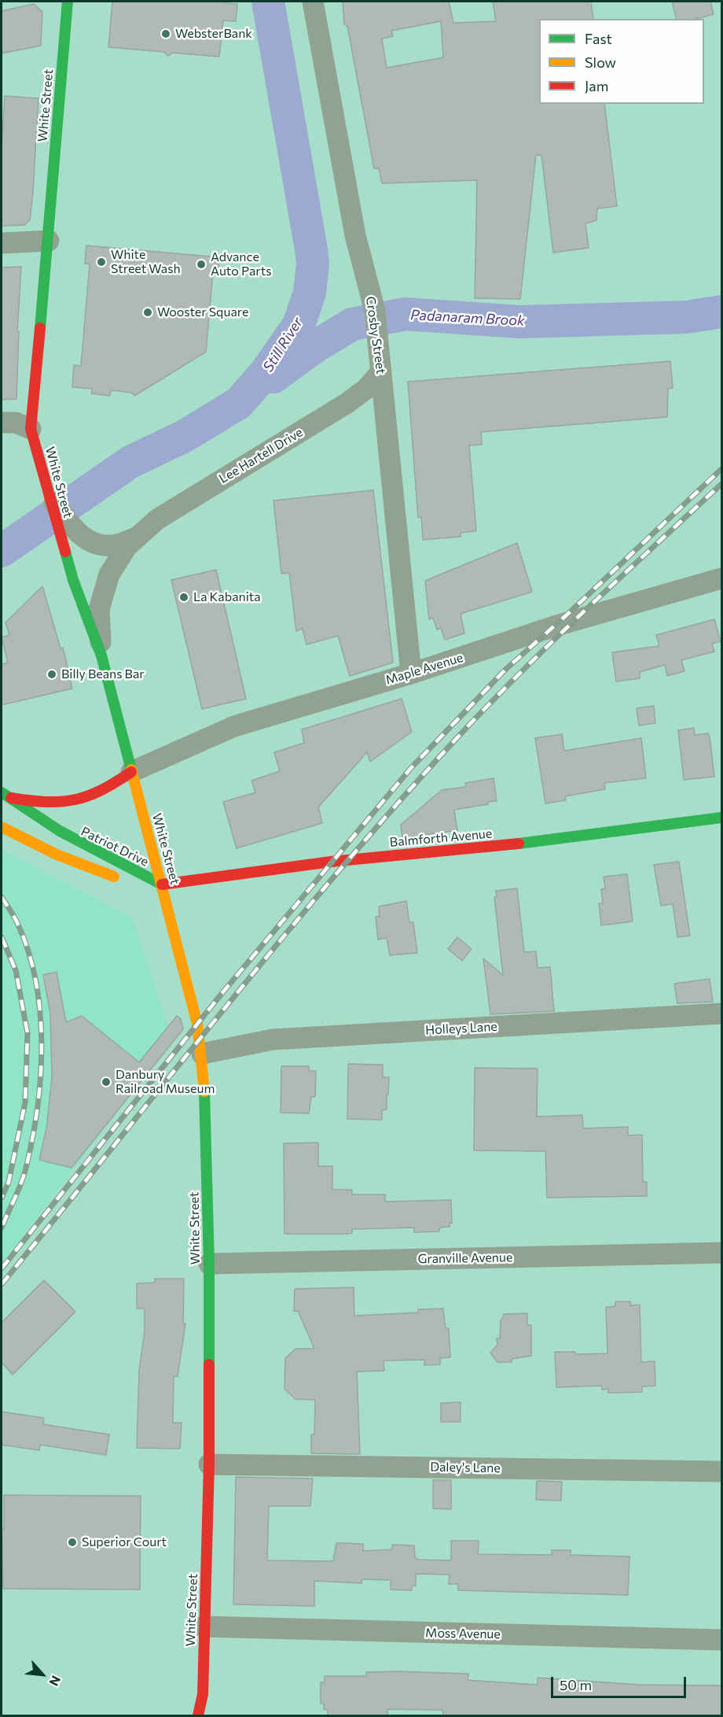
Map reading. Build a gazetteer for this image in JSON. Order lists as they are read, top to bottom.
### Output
{
  "streets": {
    "main road": ["White Street", "Balmforth Avenue", "Patriot Drive"],
    "street": [
      "Crosby Street",
      "Lee Hartell Drive",
      "Maple Avenue",
      "Holleys Lane",
      "Granville Avenue",
      "Daley's Lane",
      "Moss Avenue"
    ]
  },
  "crossings": [
    ["White Street", "Lee Hartell Drive"],
    ["White Street", "Maple Avenue"],
    ["White Street", "Balmforth Avenue"],
    ["White Street", "Patriot Drive"],
    ["White Street", "Holleys Lane"],
    ["White Street", "Granville Avenue"],
    ["White Street", "Daley's Lane"],
    ["White Street", "Moss Avenue"],
    ["Crosby Street", "Lee Hartell Drive"],
    ["Crosby Street", "Maple Avenue"],
    ["Maple Avenue", "Patriot Drive"],
    ["Balmforth Avenue", "Patriot Drive"]
  ],
  "water": ["Padanaram Brook", "Still River"],
  "places": [
    "WebsterBank",
    "White Street Wash",
    "Advance Auto Parts",
    "Wooster Square",
    "La Kabanita",
    "Billy Beans Bar",
    "Danbury Railroad Museum",
    "Superior Court"
  ],
  "legend": ["Fast", "Slow", "Jam"],
  "scale_bar": "50 m",
  "north": "bottom right"
}
